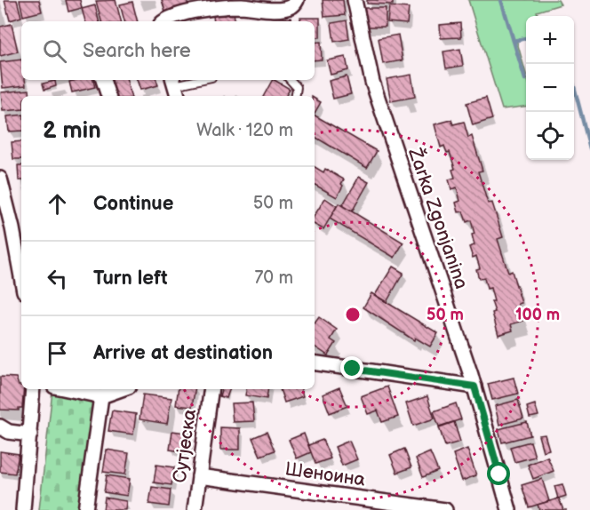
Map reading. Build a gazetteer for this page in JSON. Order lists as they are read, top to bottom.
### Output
{
  "streets": {
    "street": ["Žarka Zgonjanina", "Сутјеска", "Шеноина"]
  },
  "crossings": [
    ["Сутјеска", "Шеноина"]
  ],
  "page": {
    "map_buttons": ["+", "−"],
    "search": "Search here",
    "heading": ["2 min", "Walk · 120 m"],
    "list": [
      ["Continue", "50 m"],
      ["Turn left", "70 m"],
      "Arrive at destination"
    ]
  },
  "rings": ["50 m", "100 m"]
}
